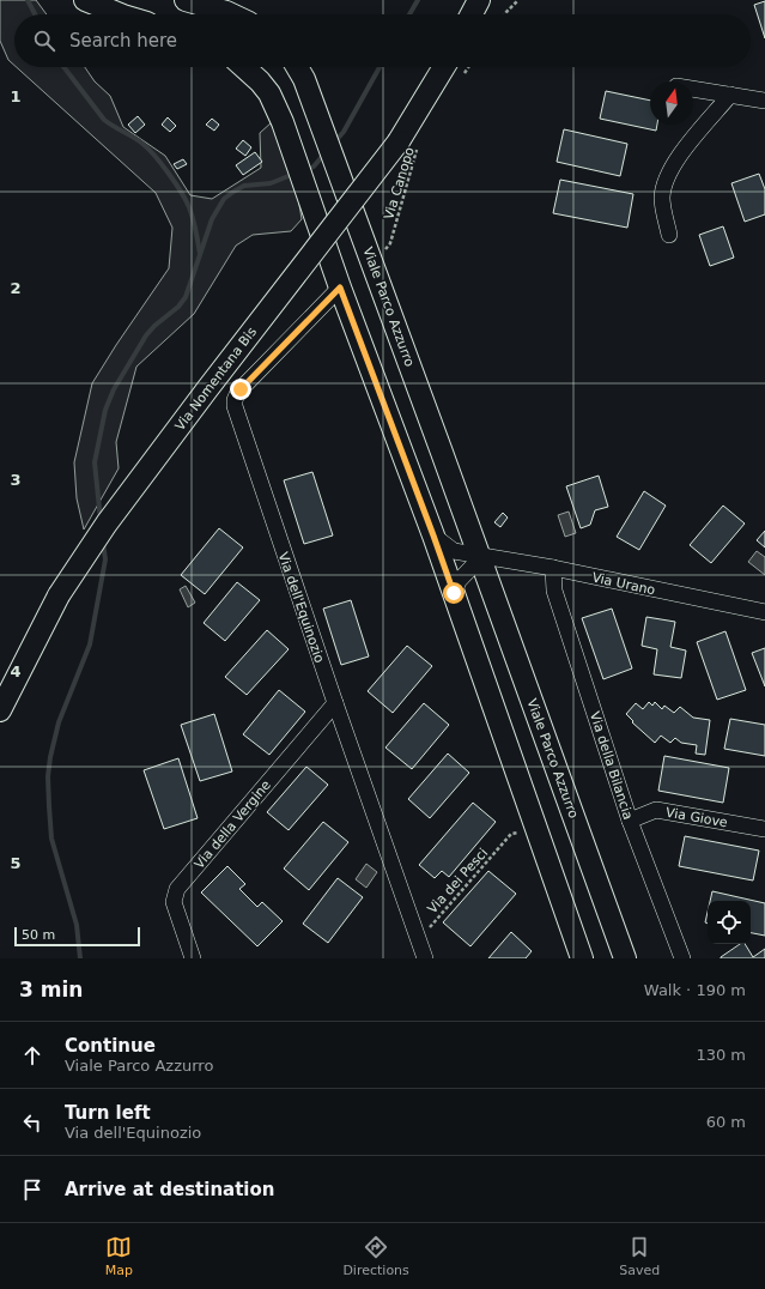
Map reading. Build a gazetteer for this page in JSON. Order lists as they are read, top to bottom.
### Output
{
  "streets": {
    "street": [
      "Viale Parco Azzurro",
      "Via Nomentana Bis",
      "Via Urano",
      "Via dell'Equinozio",
      "Via della Bilancia",
      "Via Giove",
      "Via della Vergine"
    ],
    "path": ["Via Canopo", "Via dei Pesci"]
  },
  "crossings": [
    ["Via Canopo", "Viale Parco Azzurro"],
    ["Viale Parco Azzurro", "Via Urano"],
    ["Via Urano", "Via della Bilancia"],
    ["Via dell'Equinozio", "Via della Vergine"],
    ["Via dell'Equinozio", "Via dei Pesci"],
    ["Via della Bilancia", "Via Giove"]
  ],
  "scale_bar": "50 m",
  "north": "top",
  "page": {
    "search": "Search here",
    "scale": "50 m",
    "heading": ["3 min", "Walk · 190 m"],
    "list": [
      ["Continue", "Viale Parco Azzurro", "130 m"],
      ["Turn left", "Via dell'Equinozio", "60 m"],
      "Arrive at destination"
    ],
    "nav": ["Map", "Directions", "Saved"]
  },
  "grid": {
    "rows": [
      "1",
      "2",
      "3",
      "4",
      "5"
    ]
  }
}
